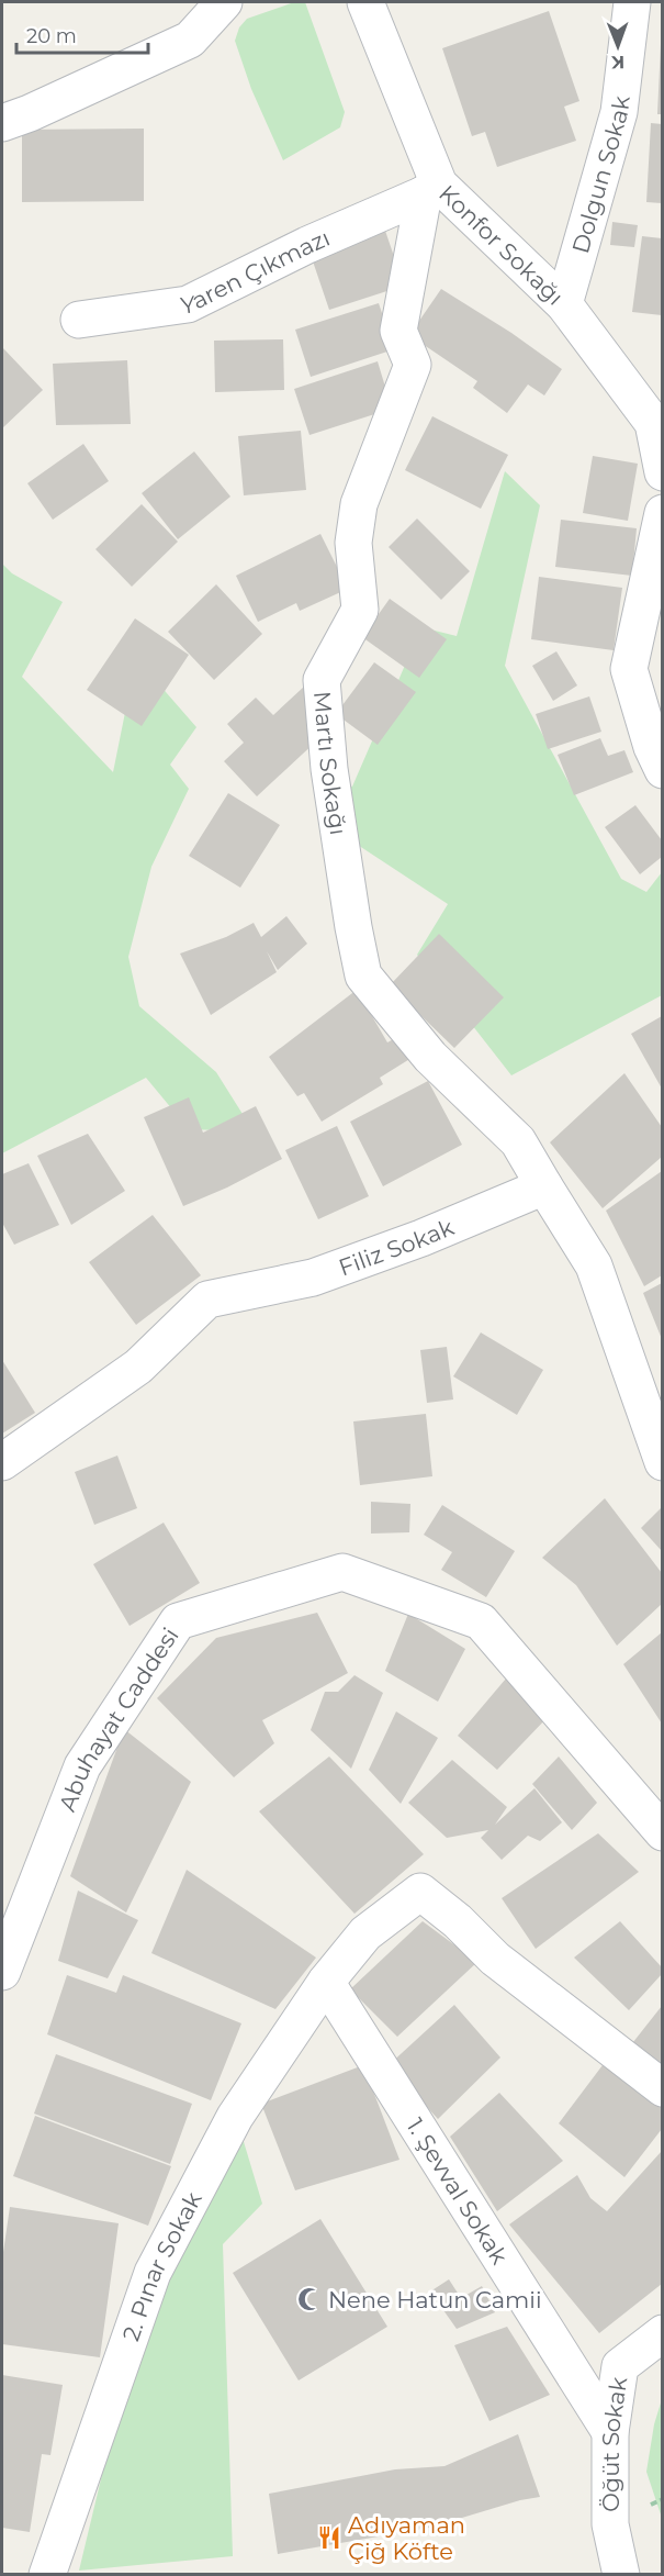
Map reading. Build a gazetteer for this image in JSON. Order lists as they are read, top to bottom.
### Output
{
  "streets": {
    "street": [
      "Dolgun Sokak",
      "Konfor Sokağı",
      "Yaren Çıkmazı",
      "Martı Sokağı",
      "Filiz Sokak",
      "Abuhayat Caddesi",
      "1. Şevval Sokak",
      "2. Pınar Sokak",
      "Öğüt Sokak"
    ]
  },
  "crossings": [
    ["Dolgun Sokak", "Konfor Sokağı"],
    ["Konfor Sokağı", "Yaren Çıkmazı"],
    ["Konfor Sokağı", "Martı Sokağı"],
    ["Yaren Çıkmazı", "Martı Sokağı"],
    ["Martı Sokağı", "Filiz Sokak"],
    ["1. Şevval Sokak", "2. Pınar Sokak"],
    ["1. Şevval Sokak", "Öğüt Sokak"]
  ],
  "places": {
    "mosque": ["Nene Hatun Camii"],
    "restaurant": ["Adıyaman Çiğ Köfte"]
  },
  "scale_bar": "20 m",
  "north": "bottom"
}
